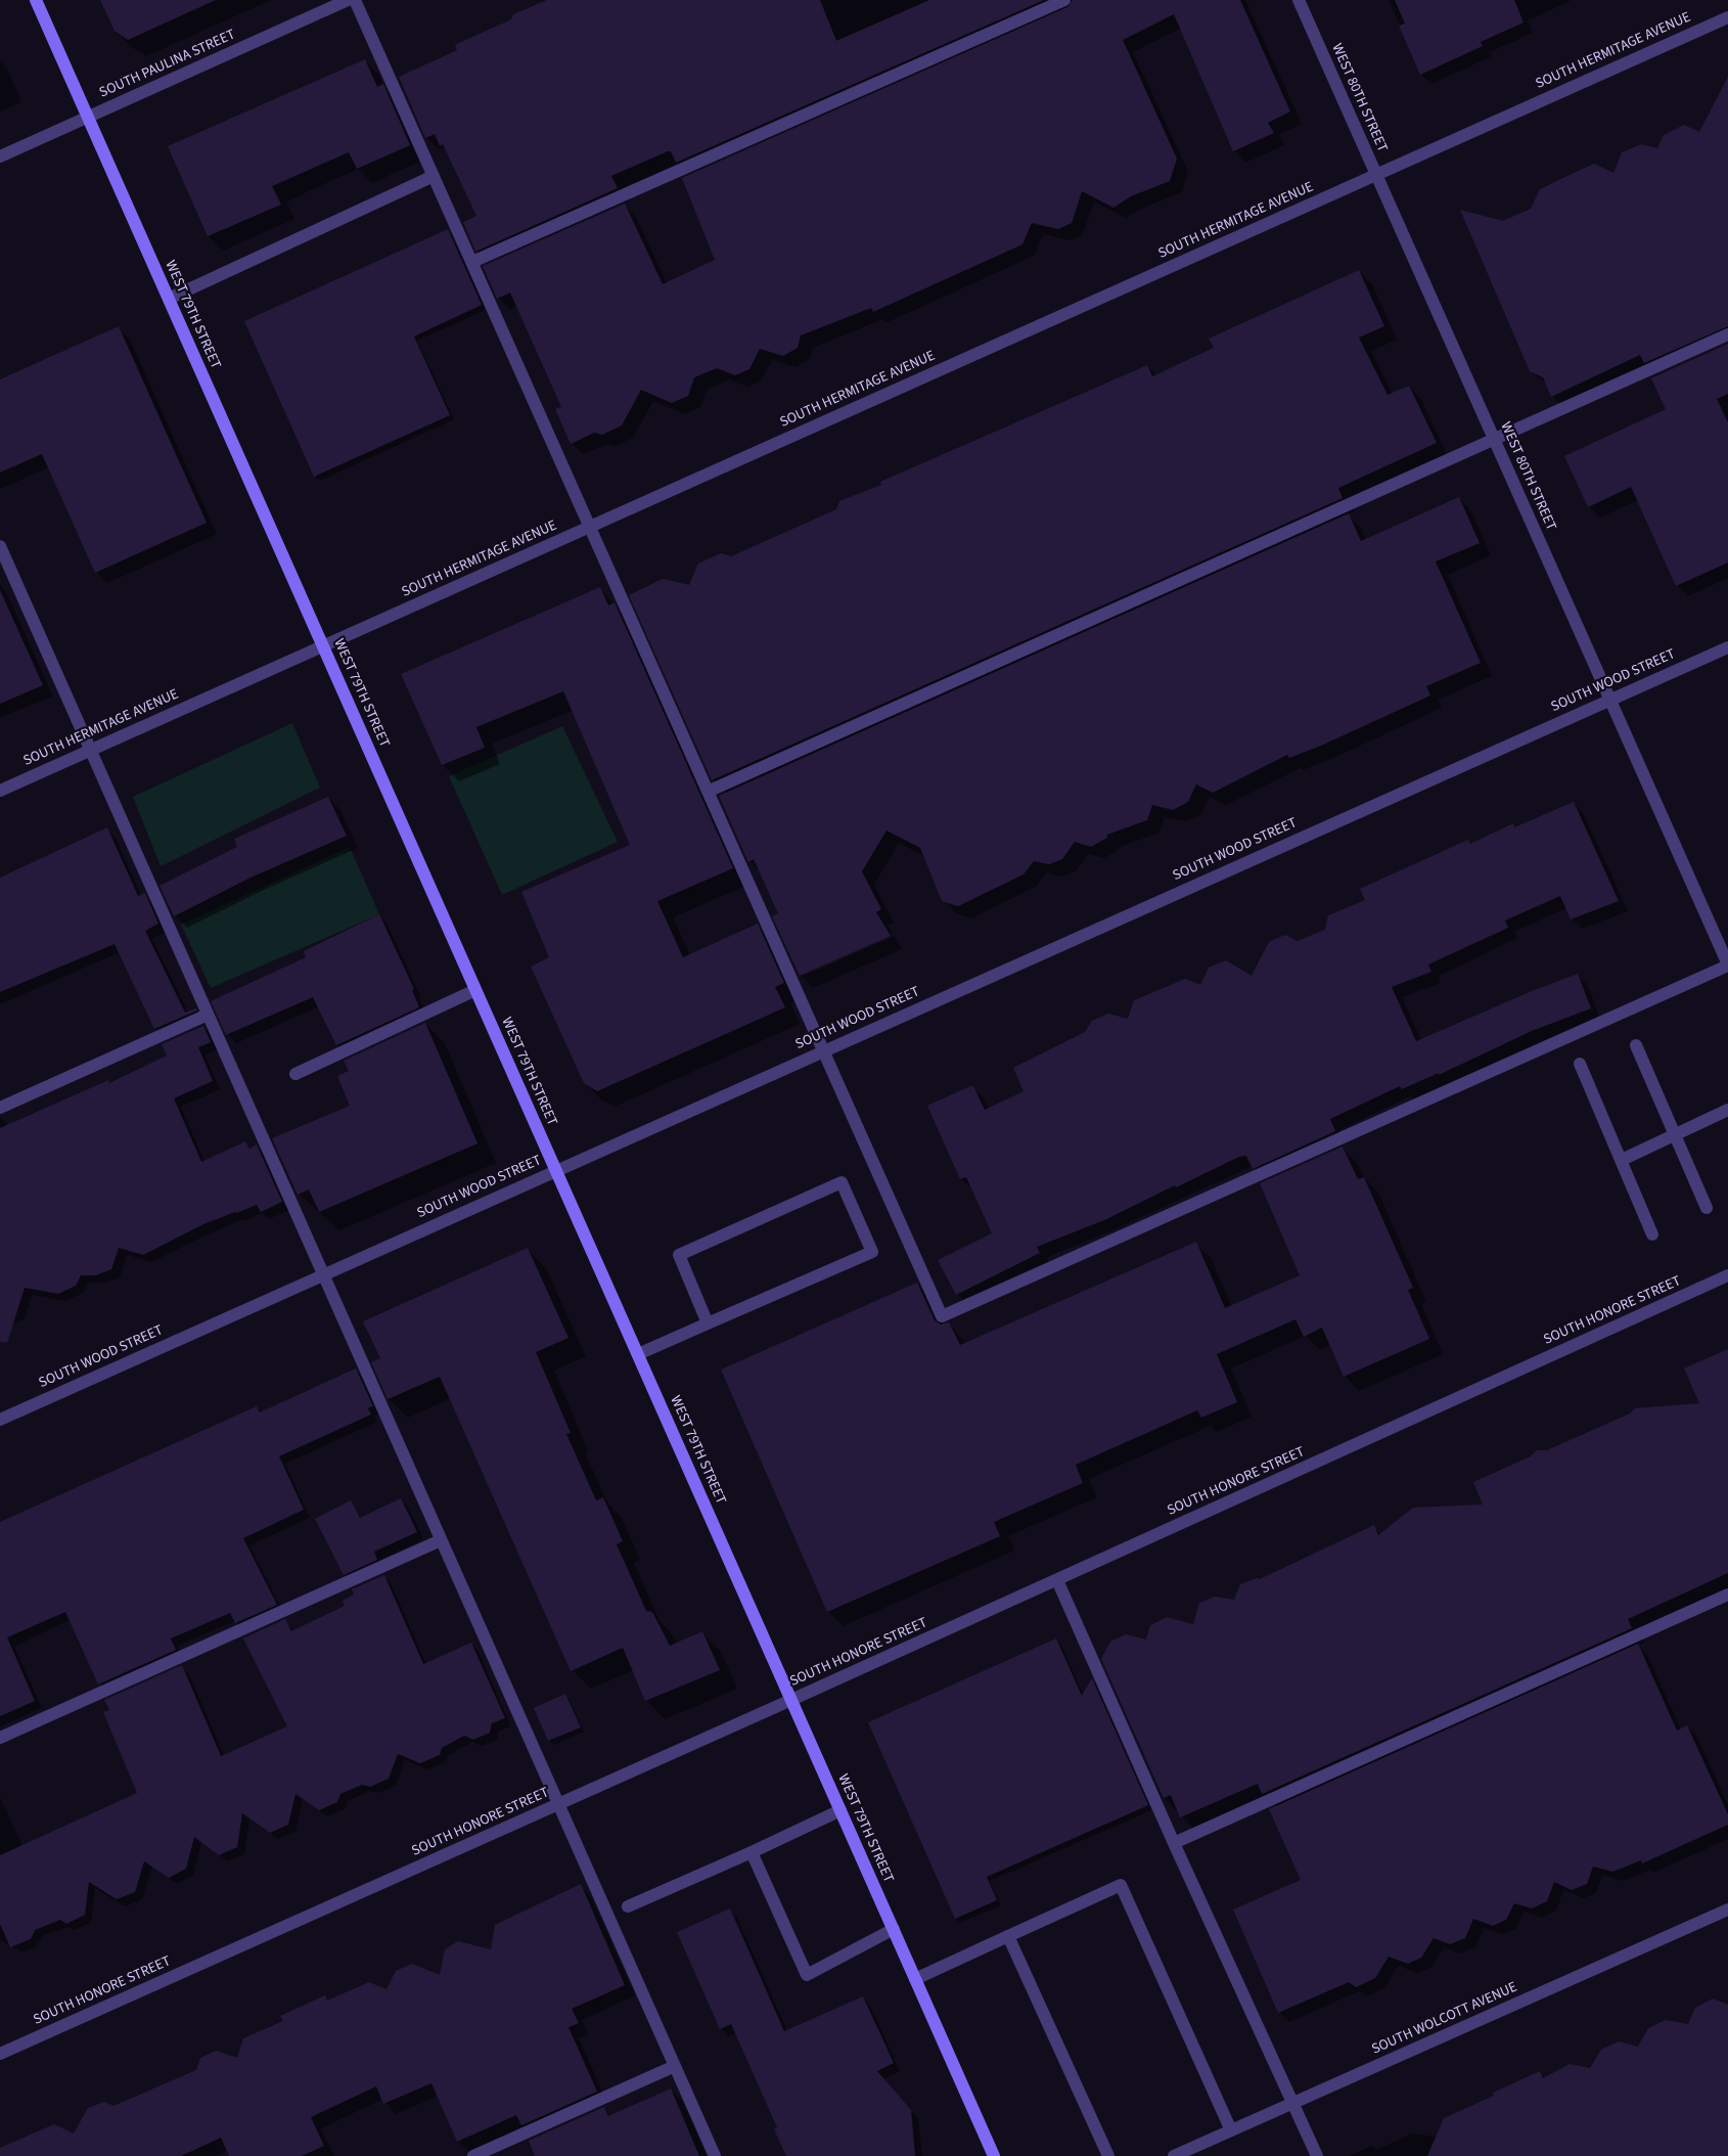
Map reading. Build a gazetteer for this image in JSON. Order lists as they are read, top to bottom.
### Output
{
  "streets": {
    "main road": ["WEST 79TH STREET"],
    "street": [
      "SOUTH HERMITAGE AVENUE",
      "SOUTH PAULINA STREET",
      "WEST 80TH STREET",
      "SOUTH WOOD STREET",
      "SOUTH HONORE STREET",
      "SOUTH WOLCOTT AVENUE"
    ]
  },
  "crossings": [
    ["SOUTH HERMITAGE AVENUE", "WEST 80TH STREET"],
    ["SOUTH HERMITAGE AVENUE", "WEST 79TH STREET"],
    ["SOUTH PAULINA STREET", "WEST 79TH STREET"],
    ["WEST 80TH STREET", "SOUTH WOOD STREET"],
    ["WEST 79TH STREET", "SOUTH WOOD STREET"],
    ["WEST 79TH STREET", "SOUTH HONORE STREET"]
  ]
}
